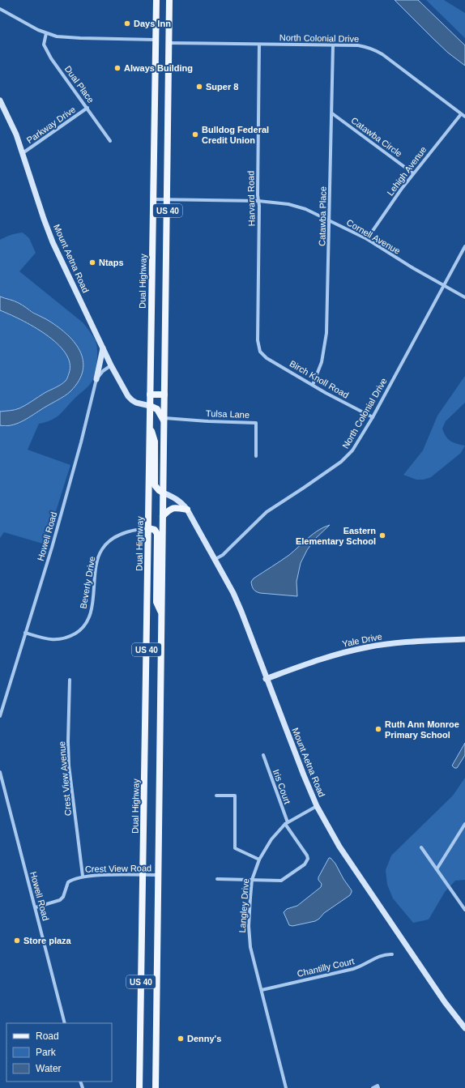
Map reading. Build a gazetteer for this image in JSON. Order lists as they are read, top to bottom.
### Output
{
  "streets": {
    "main road": ["US 40", "Dual Highway"],
    "street": [
      "North Colonial Drive",
      "Dual Place",
      "Parkway Drive",
      "Catawba Circle",
      "Lehigh Avenue",
      "Harvard Road",
      "Catawba Place",
      "Cornell Avenue",
      "Mount Aetna Road",
      "Birch Knoll Road",
      "Tulsa Lane",
      "Howell Road",
      "Beverly Drive",
      "Yale Drive",
      "Crest View Avenue",
      "Iris Court",
      "Crest View Road",
      "Langley Drive",
      "Chantilly Court"
    ]
  },
  "crossings": [
    ["North Colonial Drive", "Lehigh Avenue"],
    ["North Colonial Drive", "Harvard Road"],
    ["North Colonial Drive", "US 40"],
    ["North Colonial Drive", "Catawba Place"],
    ["North Colonial Drive", "Cornell Avenue"],
    ["North Colonial Drive", "Mount Aetna Road"],
    ["North Colonial Drive", "Birch Knoll Road"],
    ["Dual Place", "Parkway Drive"],
    ["Parkway Drive", "Mount Aetna Road"],
    ["Catawba Circle", "Lehigh Avenue"],
    ["Catawba Circle", "Catawba Place"],
    ["Lehigh Avenue", "Cornell Avenue"],
    ["Harvard Road", "Cornell Avenue"],
    ["Harvard Road", "Birch Knoll Road"],
    ["US 40", "Cornell Avenue"],
    ["US 40", "Mount Aetna Road"],
    ["US 40", "Tulsa Lane"],
    ["US 40", "Crest View Road"],
    ["Catawba Place", "Cornell Avenue"],
    ["Catawba Place", "Birch Knoll Road"],
    ["Cornell Avenue", "Dual Highway"],
    ["Mount Aetna Road", "Dual Highway"],
    ["Mount Aetna Road", "Yale Drive"],
    ["Mount Aetna Road", "Langley Drive"],
    ["Dual Highway", "Beverly Drive"],
    ["Dual Highway", "Crest View Road"],
    ["Howell Road", "Beverly Drive"],
    ["Howell Road", "Crest View Road"],
    ["Crest View Avenue", "Crest View Road"],
    ["Iris Court", "Langley Drive"],
    ["Langley Drive", "Chantilly Court"]
  ],
  "places": [
    "Days Inn",
    "Always Building",
    "Super 8",
    "Bulldog Federal Credit Union",
    "Ntaps",
    "Eastern Elementary School",
    "Ruth Ann Monroe Primary School",
    "Store plaza",
    "Denny's"
  ],
  "legend": ["Road", "Park", "Water"]
}
